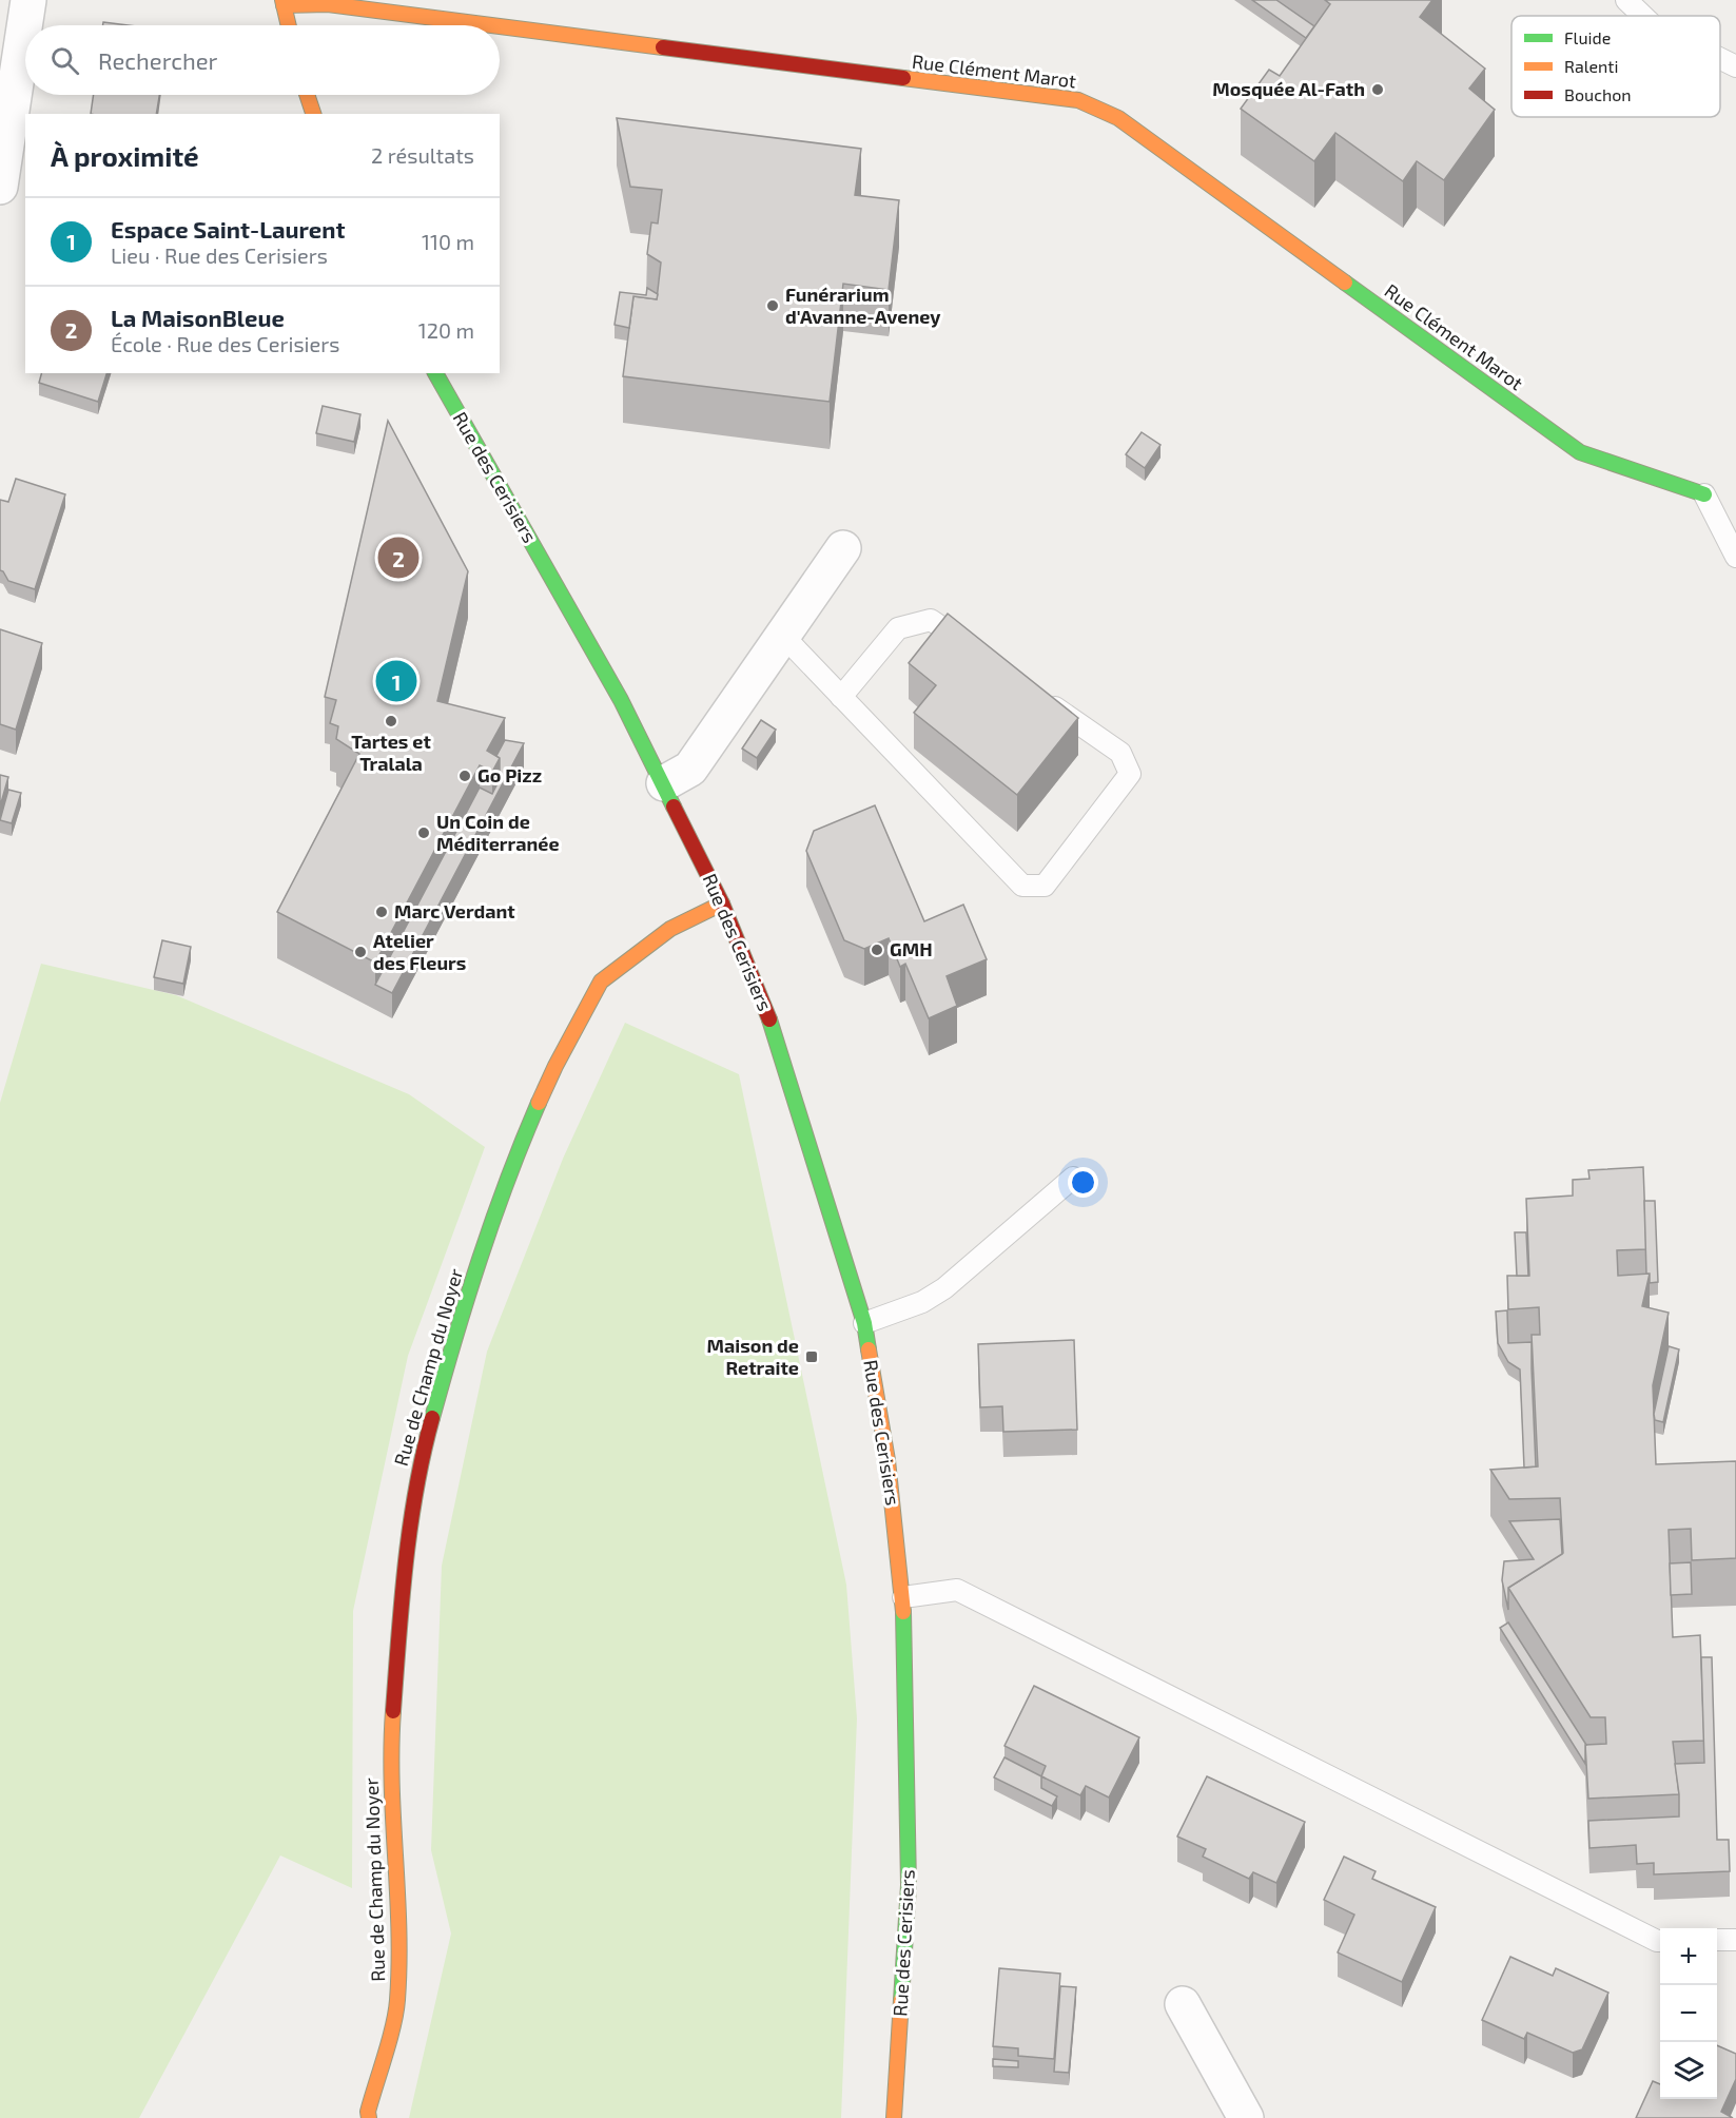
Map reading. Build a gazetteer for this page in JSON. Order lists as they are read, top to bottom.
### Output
{
  "streets": {
    "street": ["Rue Clément Marot", "Rue des Cerisiers", "Rue de Champ du Noyer"]
  },
  "crossings": [
    ["Rue des Cerisiers", "Rue de Champ du Noyer"]
  ],
  "places": {
    "other": [
      "Mosquée Al-Fath",
      "Funérarium d'Avanne-Aveney",
      "Tartes et Tralala",
      "Go Pizz",
      "Un Coin de Méditerranée",
      "Marc Verdant",
      "GMH",
      "Atelier des Fleurs"
    ],
    "transit": ["Maison de Retraite"]
  },
  "legend": ["Fluide", "Ralenti", "Bouchon"],
  "page": {
    "search": "Rechercher",
    "heading": ["À proximité", "2 résultats"],
    "list": [
      {
        "mark": "1",
        "name": "Espace Saint-Laurent",
        "note": "Lieu · Rue des Cerisiers",
        "value": "110 m"
      },
      {
        "mark": "2",
        "name": "La MaisonBleue",
        "note": "École · Rue des Cerisiers",
        "value": "120 m"
      }
    ],
    "pins": ["2", "1"],
    "map_buttons": ["+", "−"]
  }
}
